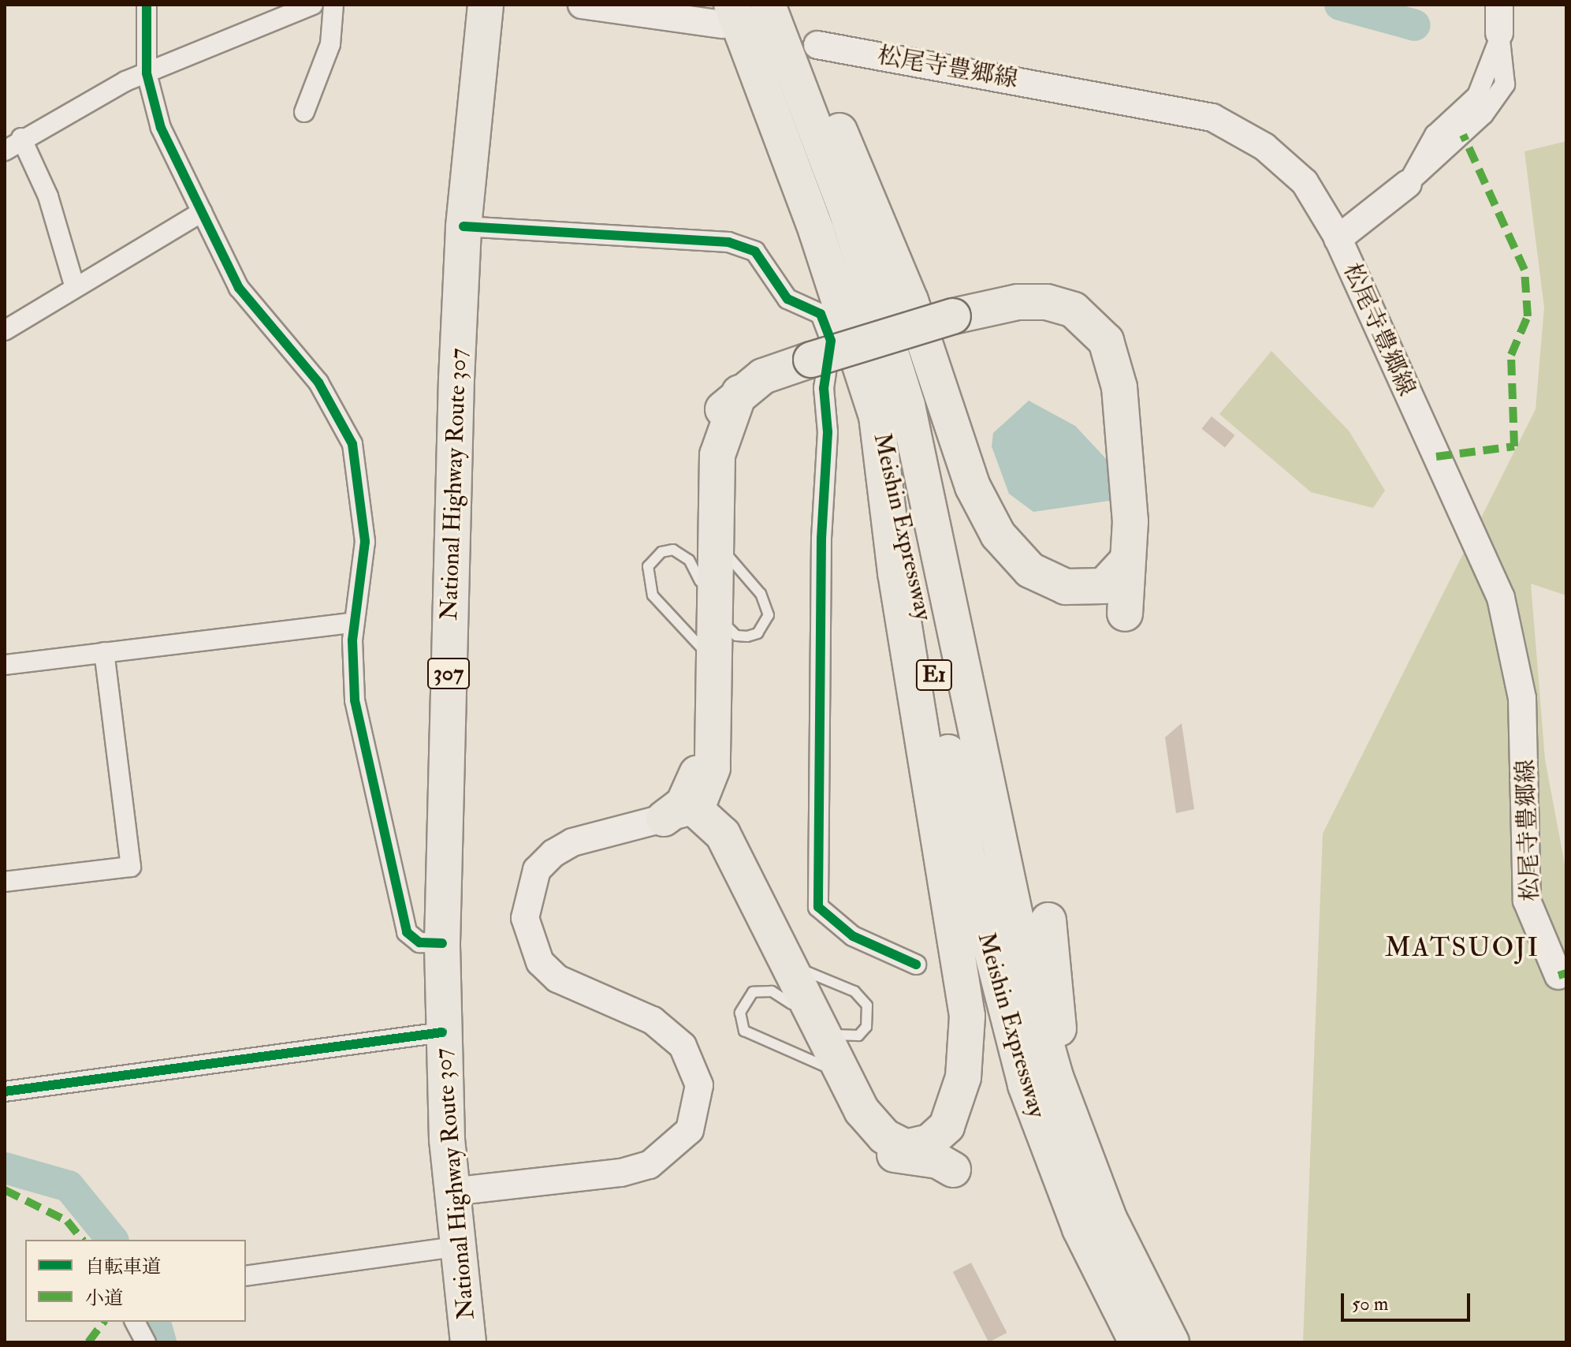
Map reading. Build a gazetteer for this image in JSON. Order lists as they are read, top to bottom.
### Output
{
  "streets": {
    "highway": [
      "National Highway Route 307",
      "Meishin Expressway",
      "307",
      "E1"
    ],
    "main road": ["松尾寺豊郷線"]
  },
  "districts": ["MATSUOJI"],
  "legend": ["自転車道", "小道"],
  "scale_bar": "50 m"
}
